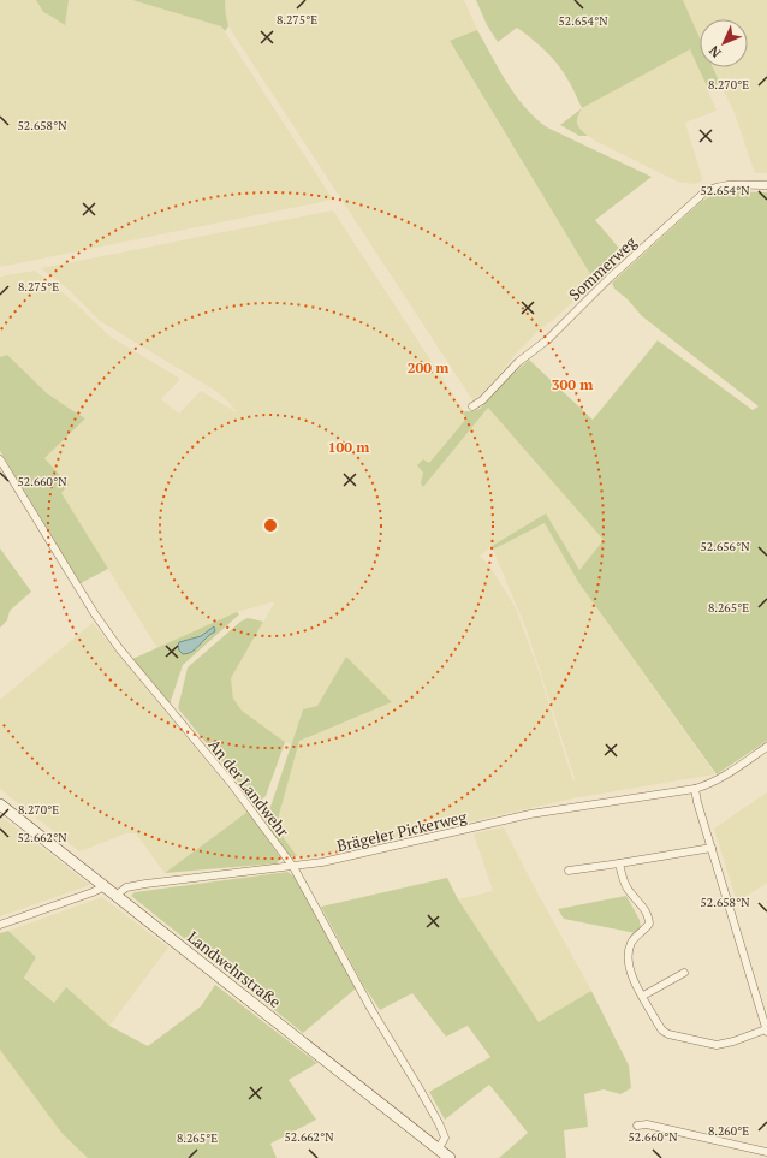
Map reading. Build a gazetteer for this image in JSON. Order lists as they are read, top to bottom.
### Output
{
  "streets": {
    "street": [
      "Sommerweg",
      "An der Landwehr",
      "Brägeler Pickerweg",
      "Landwehrstraße"
    ]
  },
  "crossings": [
    ["An der Landwehr", "Brägeler Pickerweg"],
    ["An der Landwehr", "Landwehrstraße"],
    ["Brägeler Pickerweg", "Landwehrstraße"]
  ],
  "north": "bottom left",
  "coordinates": [
    "8.275°E",
    "52.654°N",
    "8.270°E",
    "52.658°N",
    "52.660°N",
    "52.656°N",
    "8.265°E",
    "52.662°N",
    "8.260°E"
  ],
  "rings": ["200 m", "300 m", "100 m"]
}
